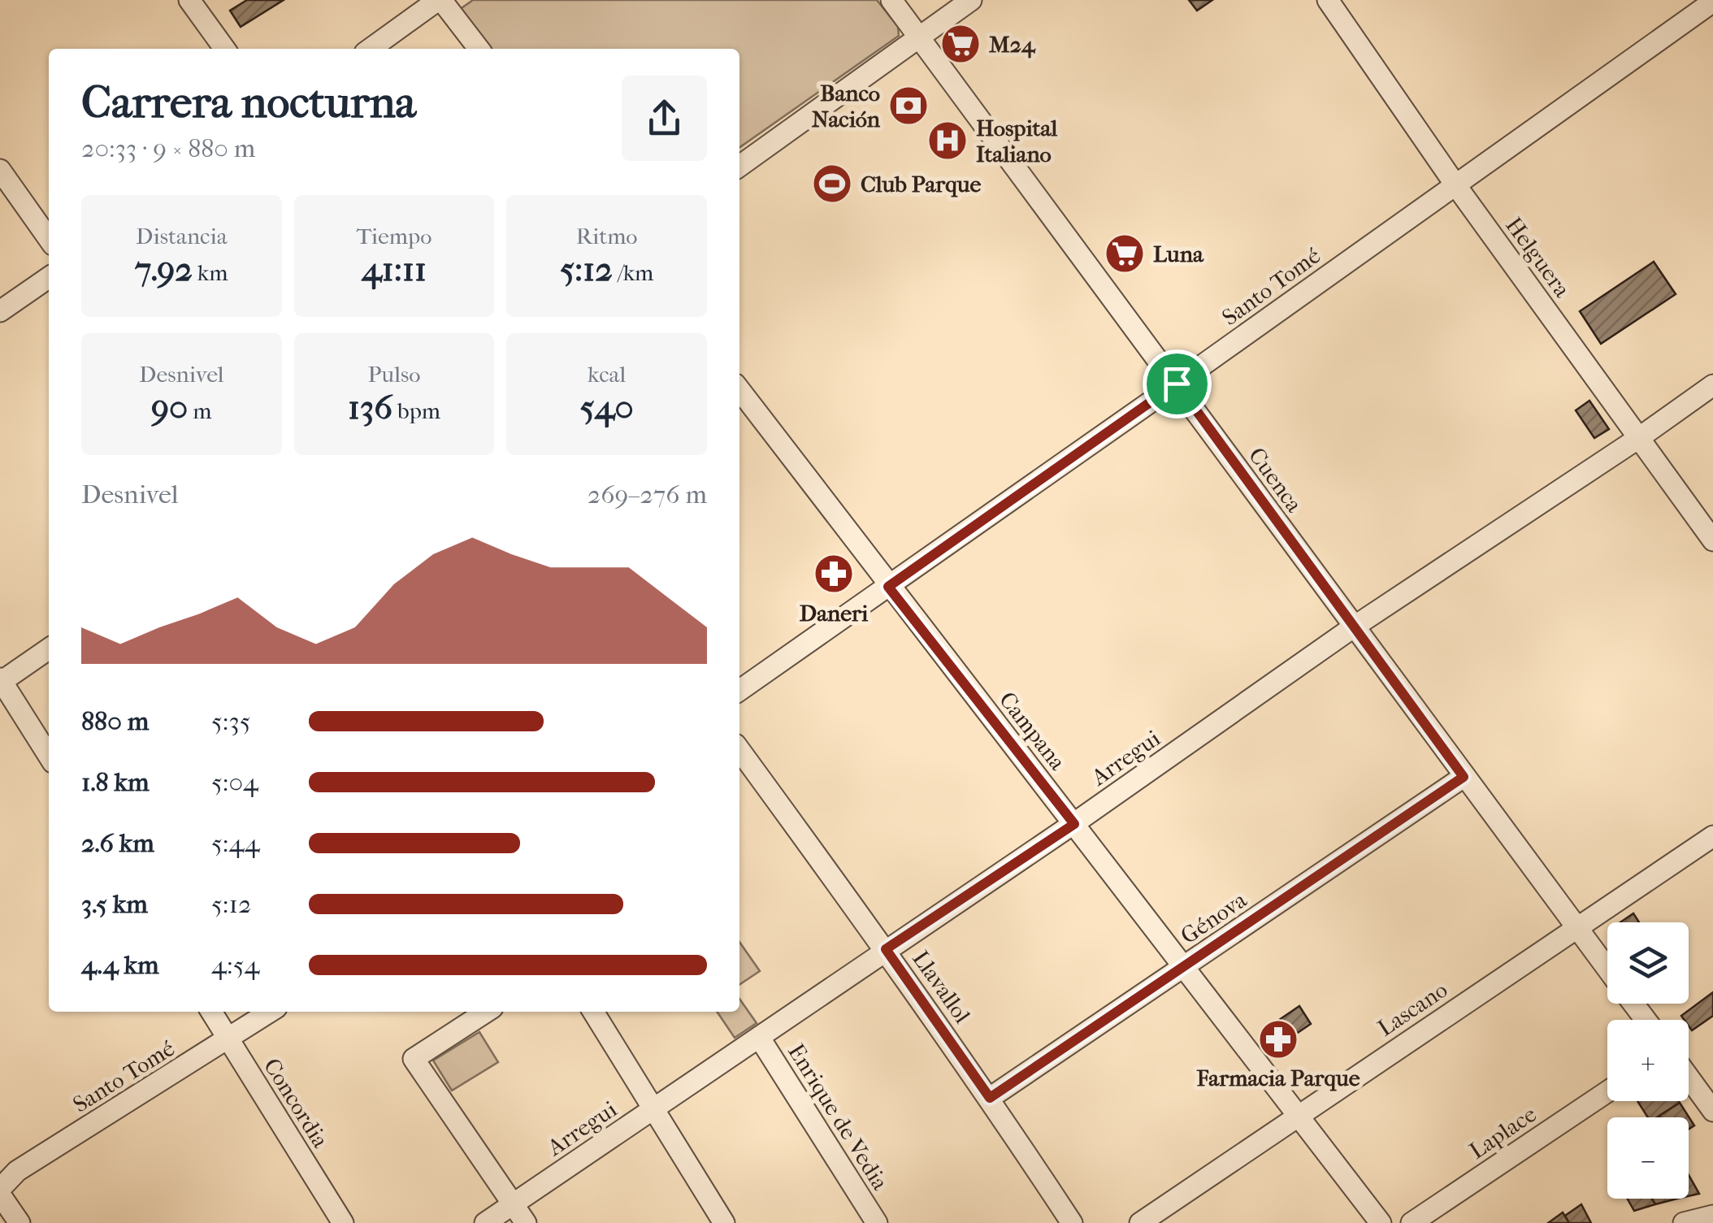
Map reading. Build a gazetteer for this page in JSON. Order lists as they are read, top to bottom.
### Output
{
  "streets": {
    "street": [
      "Helguera",
      "Santo Tomé",
      "Cuenca",
      "Campana",
      "Arregui",
      "Génova",
      "Llavallol",
      "Lascano",
      "Concordia",
      "Enrique de Vedia",
      "Laplace"
    ]
  },
  "crossings": [
    ["Helguera", "Santo Tomé"],
    ["Helguera", "Arregui"],
    ["Santo Tomé", "Cuenca"],
    ["Santo Tomé", "Campana"],
    ["Santo Tomé", "Concordia"],
    ["Cuenca", "Arregui"],
    ["Cuenca", "Génova"],
    ["Cuenca", "Lascano"],
    ["Campana", "Arregui"],
    ["Campana", "Génova"],
    ["Campana", "Lascano"],
    ["Arregui", "Llavallol"],
    ["Arregui", "Enrique de Vedia"],
    ["Génova", "Llavallol"]
  ],
  "places": {
    "supermarket": ["M24", "Luna"],
    "bank": ["Banco Nación"],
    "hospital": ["Hospital Italiano"],
    "sports": ["Club Parque"],
    "pharmacy": ["Daneri", "Farmacia Parque"]
  },
  "page": {
    "heading": ["Carrera nocturna", "20:33 · 9 × 880 m"],
    "stats": [
      ["Distancia", "7.92 km"],
      ["Tiempo", "41:11"],
      ["Ritmo", "5:12 /km"],
      ["Desnivel", "90 m"],
      ["Pulso", "136 bpm"],
      ["kcal", "540"]
    ],
    "chart": ["Desnivel", "269–276 m"],
    "list": [
      {
        "name": "880 m",
        "note": "5:35"
      },
      {
        "name": "1.8 km",
        "note": "5:04"
      },
      {
        "name": "2.6 km",
        "note": "5:44"
      },
      {
        "name": "3.5 km",
        "note": "5:12"
      },
      {
        "name": "4.4 km",
        "note": "4:54"
      }
    ],
    "map_buttons": ["+", "−"]
  }
}
